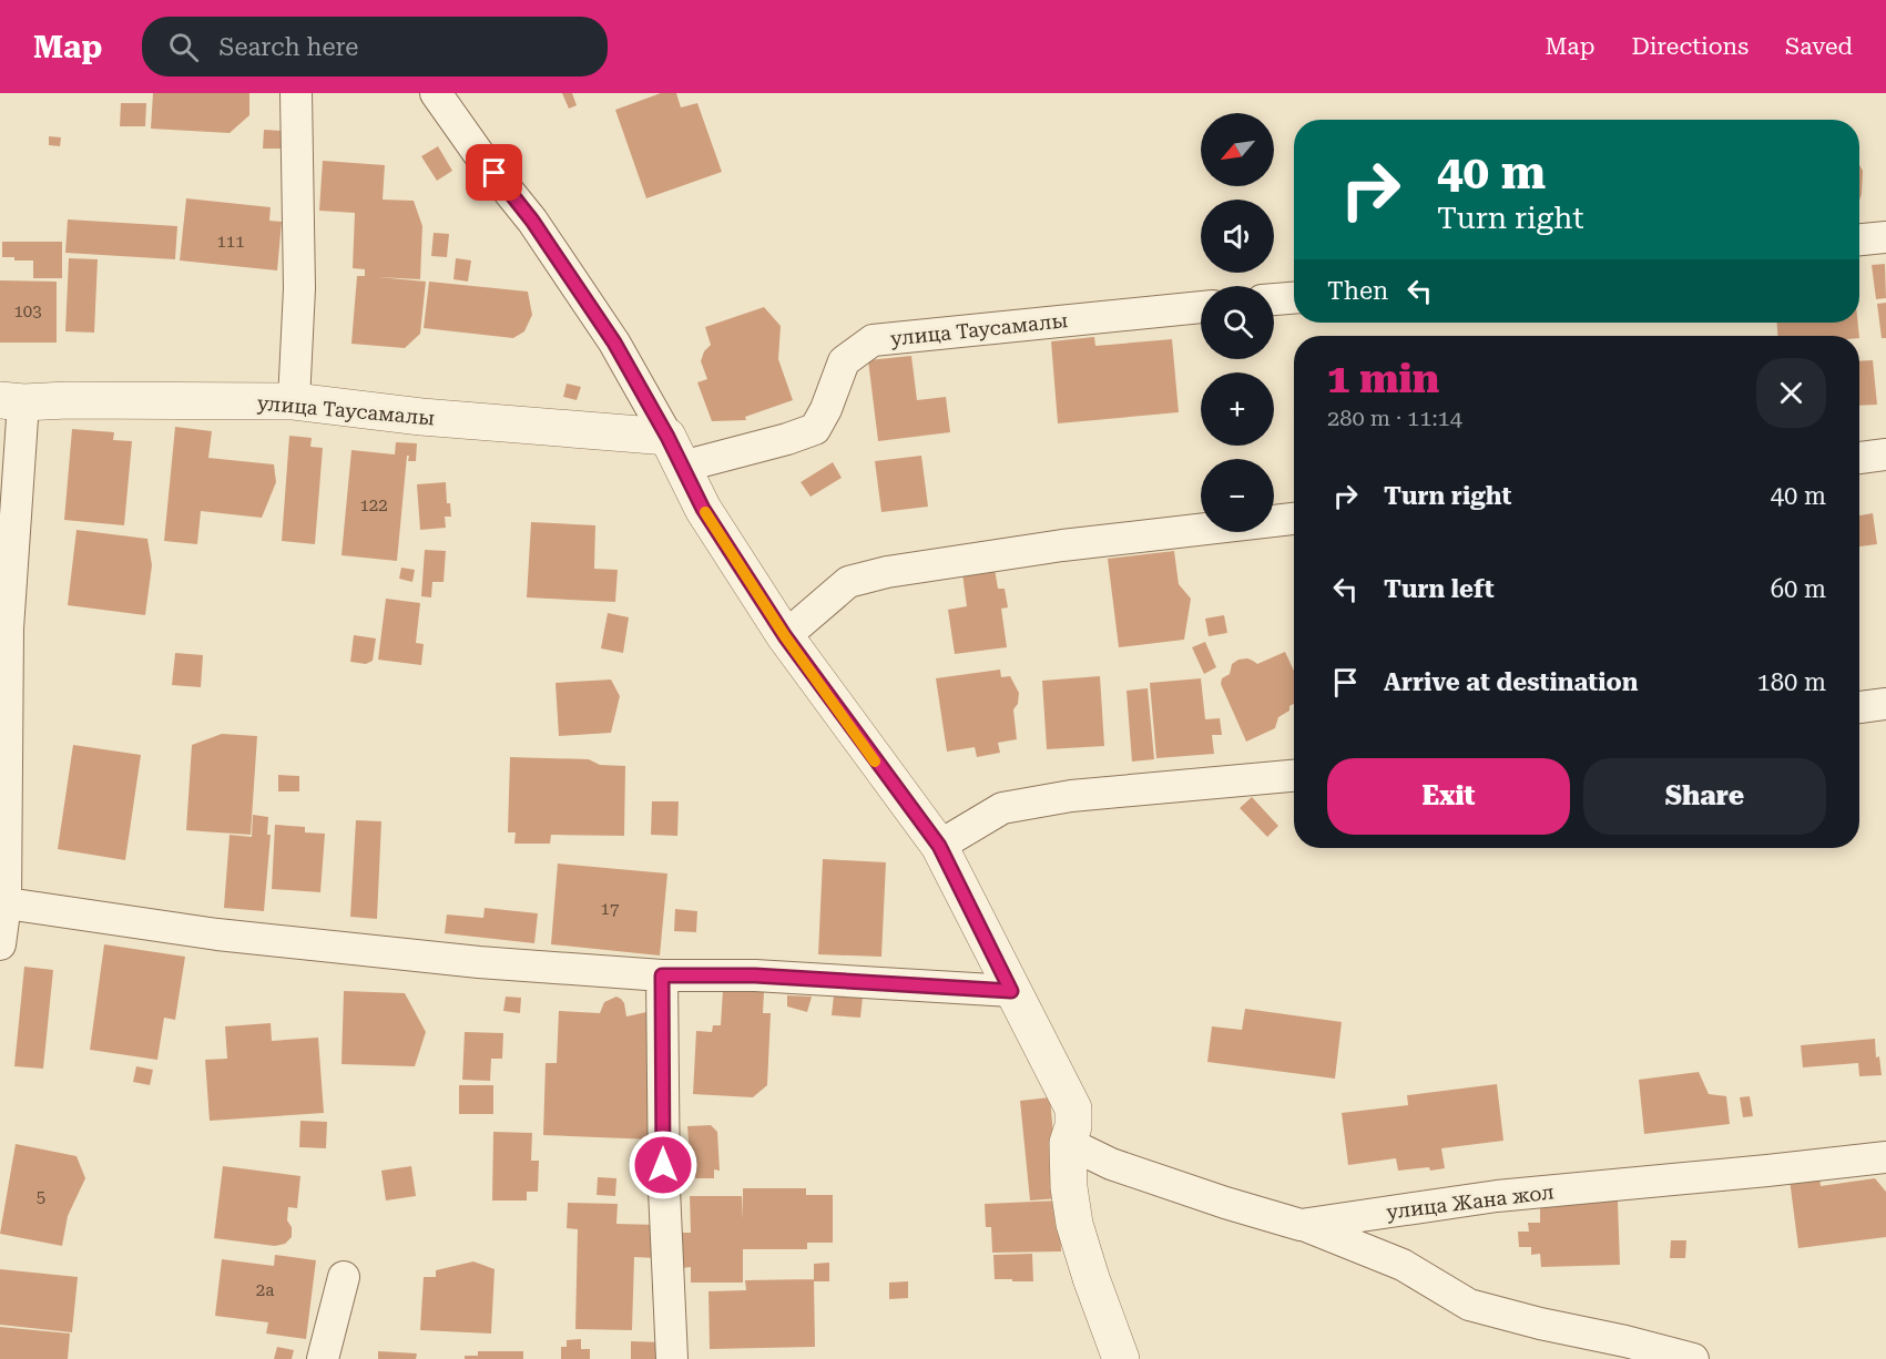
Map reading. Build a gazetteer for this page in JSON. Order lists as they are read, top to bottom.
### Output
{
  "streets": {
    "street": ["улица Таусамалы", "улица Жана жол"]
  },
  "house_numbers": [
    "111",
    "103",
    "122",
    "17",
    "5",
    "2а"
  ],
  "north": "bottom left",
  "page": {
    "header": "Map",
    "search": "Search here",
    "nav": ["Map", "Directions", "Saved"],
    "map_buttons": ["+", "−"],
    "turn": ["40 m", "Turn right"],
    "then": "Then",
    "heading": ["1 min", "280 m · 11:14"],
    "list": [
      {
        "name": "Turn right",
        "value": "40 m"
      },
      {
        "name": "Turn left",
        "value": "60 m"
      },
      {
        "name": "Arrive at destination",
        "value": "180 m"
      }
    ],
    "buttons": ["Exit", "Share"]
  }
}
